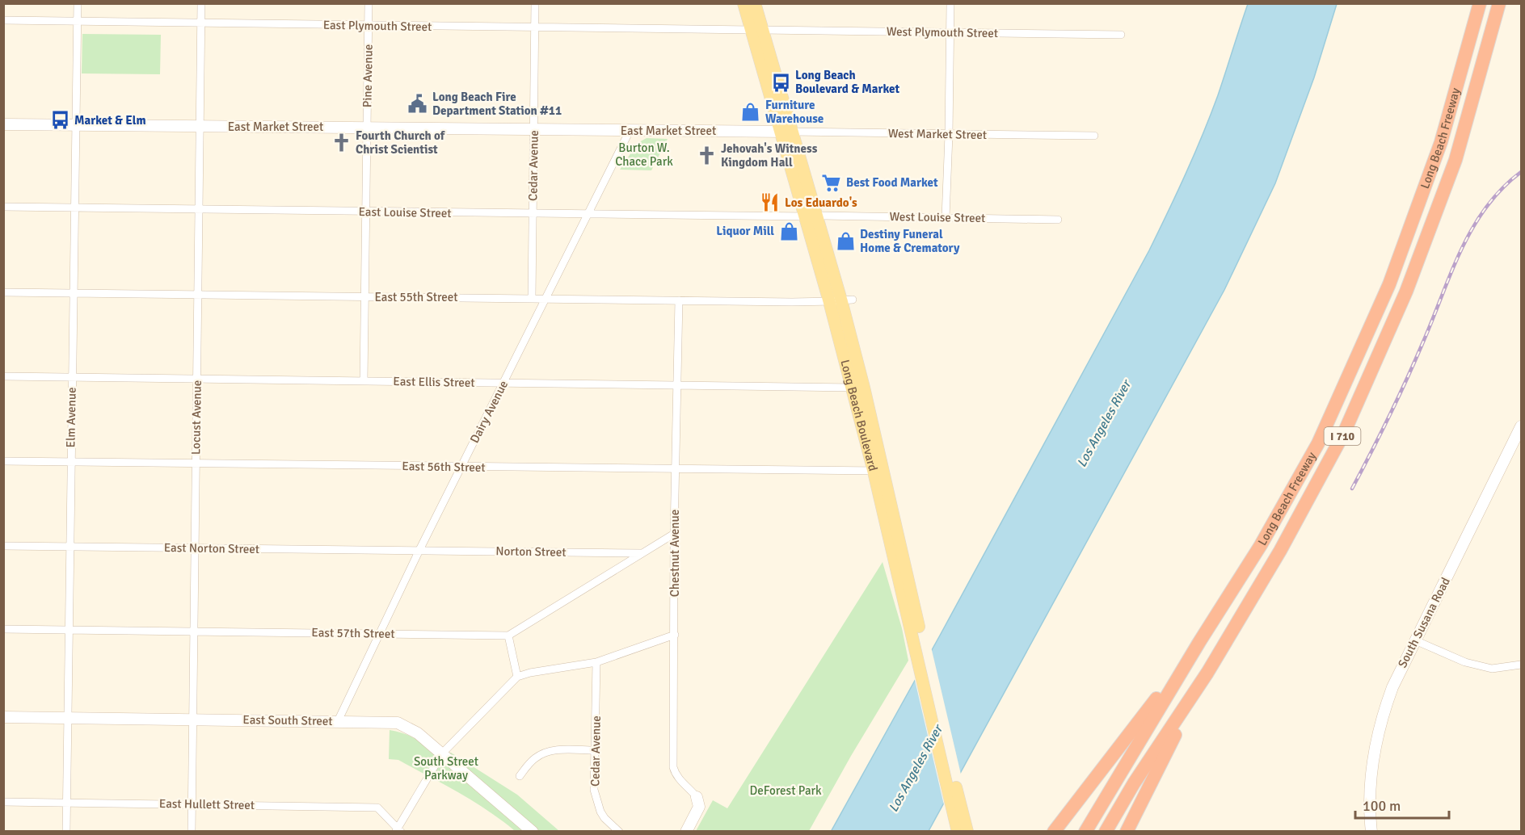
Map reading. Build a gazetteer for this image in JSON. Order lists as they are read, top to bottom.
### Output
{
  "streets": {
    "highway": ["Long Beach Freeway", "I 710"],
    "main road": ["Long Beach Boulevard"],
    "street": [
      "East Plymouth Street",
      "West Plymouth Street",
      "Pine Avenue",
      "East Market Street",
      "West Market Street",
      "Cedar Avenue",
      "East Louise Street",
      "West Louise Street",
      "East 55th Street",
      "East Ellis Street",
      "Dairy Avenue",
      "Elm Avenue",
      "Locust Avenue",
      "East 56th Street",
      "East Norton Street",
      "Norton Street",
      "Chestnut Avenue",
      "South Susana Road",
      "East 57th Street",
      "East South Street",
      "East Hullett Street"
    ]
  },
  "crossings": [
    ["East Plymouth Street", "West Plymouth Street"],
    ["East Plymouth Street", "Pine Avenue"],
    ["East Plymouth Street", "Cedar Avenue"],
    ["East Plymouth Street", "Long Beach Boulevard"],
    ["East Plymouth Street", "Elm Avenue"],
    ["East Plymouth Street", "Locust Avenue"],
    ["West Plymouth Street", "Long Beach Boulevard"],
    ["Pine Avenue", "East Market Street"],
    ["Pine Avenue", "East Louise Street"],
    ["Pine Avenue", "East 55th Street"],
    ["Pine Avenue", "East Ellis Street"],
    ["East Market Street", "West Market Street"],
    ["East Market Street", "Cedar Avenue"],
    ["East Market Street", "Dairy Avenue"],
    ["East Market Street", "Long Beach Boulevard"],
    ["East Market Street", "Elm Avenue"],
    ["East Market Street", "Locust Avenue"],
    ["West Market Street", "Long Beach Boulevard"],
    ["Cedar Avenue", "East Louise Street"],
    ["Cedar Avenue", "East 55th Street"],
    ["East Louise Street", "West Louise Street"],
    ["East Louise Street", "Dairy Avenue"],
    ["East Louise Street", "Long Beach Boulevard"],
    ["East Louise Street", "Elm Avenue"],
    ["East Louise Street", "Locust Avenue"],
    ["West Louise Street", "Long Beach Boulevard"],
    ["East 55th Street", "Dairy Avenue"],
    ["East 55th Street", "Long Beach Boulevard"],
    ["East 55th Street", "Elm Avenue"],
    ["East 55th Street", "Locust Avenue"],
    ["East 55th Street", "Chestnut Avenue"],
    ["East Ellis Street", "Dairy Avenue"],
    ["East Ellis Street", "Long Beach Boulevard"],
    ["East Ellis Street", "Elm Avenue"],
    ["East Ellis Street", "Locust Avenue"],
    ["East Ellis Street", "Chestnut Avenue"],
    ["Dairy Avenue", "East 56th Street"],
    ["Dairy Avenue", "East Norton Street"],
    ["Dairy Avenue", "Norton Street"],
    ["Dairy Avenue", "East 57th Street"],
    ["Dairy Avenue", "East South Street"],
    ["Long Beach Boulevard", "East 56th Street"],
    ["Elm Avenue", "East 56th Street"],
    ["Elm Avenue", "East Norton Street"],
    ["Elm Avenue", "East 57th Street"],
    ["Elm Avenue", "East South Street"],
    ["Elm Avenue", "East Hullett Street"],
    ["Locust Avenue", "East 56th Street"],
    ["Locust Avenue", "East Norton Street"],
    ["Locust Avenue", "East 57th Street"],
    ["Locust Avenue", "East South Street"],
    ["Locust Avenue", "East Hullett Street"],
    ["East 56th Street", "Chestnut Avenue"],
    ["East Norton Street", "Norton Street"]
  ],
  "water": ["Los Angeles River"],
  "parks": ["Burton W. Chace Park", "South Street Parkway", "DeForest Park"],
  "places": {
    "bus stop": ["Long Beach Boulevard & Market", "Market & Elm"],
    "public building": ["Long Beach Fire Department Station #11"],
    "shop": ["Furniture Warehouse", "Liquor Mill", "Destiny Funeral Home & Crematory"],
    "church": ["Fourth Church of Christ Scientist", "Jehovah's Witness Kingdom Hall"],
    "supermarket": ["Best Food Market"],
    "restaurant": ["Los Eduardo's"]
  },
  "scale_bar": "100 m"
}
